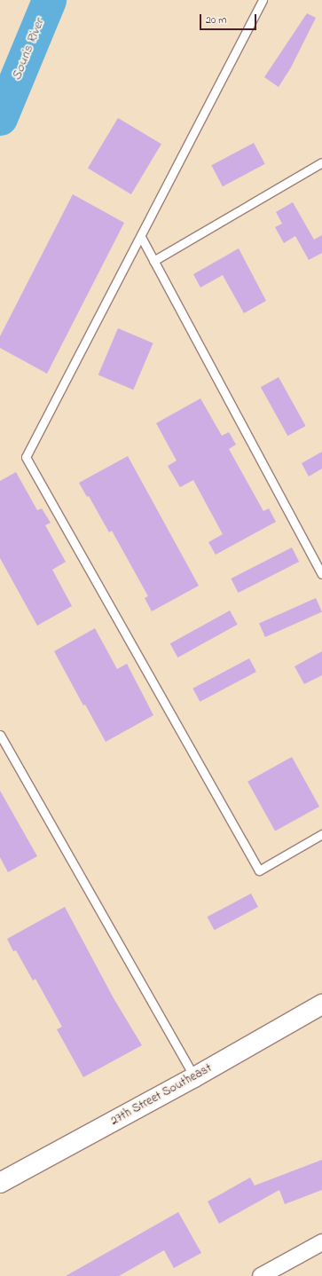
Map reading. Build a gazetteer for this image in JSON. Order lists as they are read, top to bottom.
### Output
{
  "streets": {
    "street": ["27th Street Southeast"]
  },
  "water": ["Souris River"],
  "scale_bar": "20 m"
}
